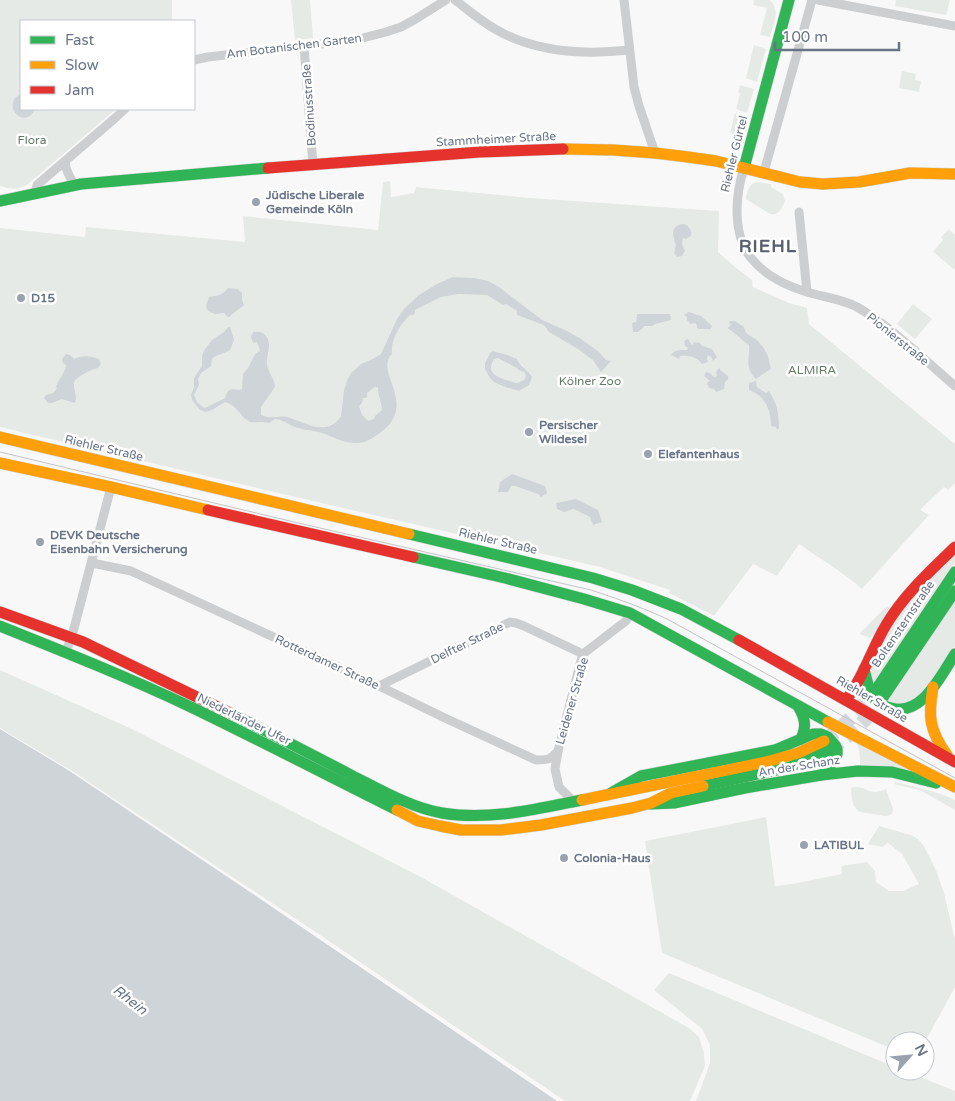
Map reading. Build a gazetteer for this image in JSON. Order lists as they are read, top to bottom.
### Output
{
  "streets": {
    "main road": [
      "Stammheimer Straße",
      "Riehler Gürtel",
      "Riehler Straße",
      "Boltensternstraße",
      "Niederländer Ufer",
      "An der Schanz"
    ],
    "street": [
      "Am Botanischen Garten",
      "Bodinusstraße",
      "Pionierstraße",
      "Delfter Straße",
      "Rotterdamer Straße",
      "Leidener Straße"
    ]
  },
  "crossings": [
    ["Am Botanischen Garten", "Bodinusstraße"],
    ["Bodinusstraße", "Stammheimer Straße"],
    ["Stammheimer Straße", "Riehler Gürtel"],
    ["Riehler Gürtel", "Pionierstraße"],
    ["Riehler Straße", "Boltensternstraße"],
    ["Delfter Straße", "Rotterdamer Straße"],
    ["Delfter Straße", "Leidener Straße"],
    ["Rotterdamer Straße", "Leidener Straße"],
    ["Leidener Straße", "An der Schanz"],
    ["Niederländer Ufer", "An der Schanz"]
  ],
  "districts": ["RIEHL"],
  "water": ["Rhein"],
  "parks": ["Flora", "ALMIRA", "Kölner Zoo"],
  "places": [
    "Jüdische Liberale Gemeinde Köln",
    "D15",
    "Persischer Wildesel",
    "Elefantenhaus",
    "DEVK Deutsche Eisenbahn Versicherung",
    "LATIBUL",
    "Colonia-Haus"
  ],
  "legend": ["Fast", "Slow", "Jam"],
  "scale_bar": "100 m",
  "north": "top right"
}
